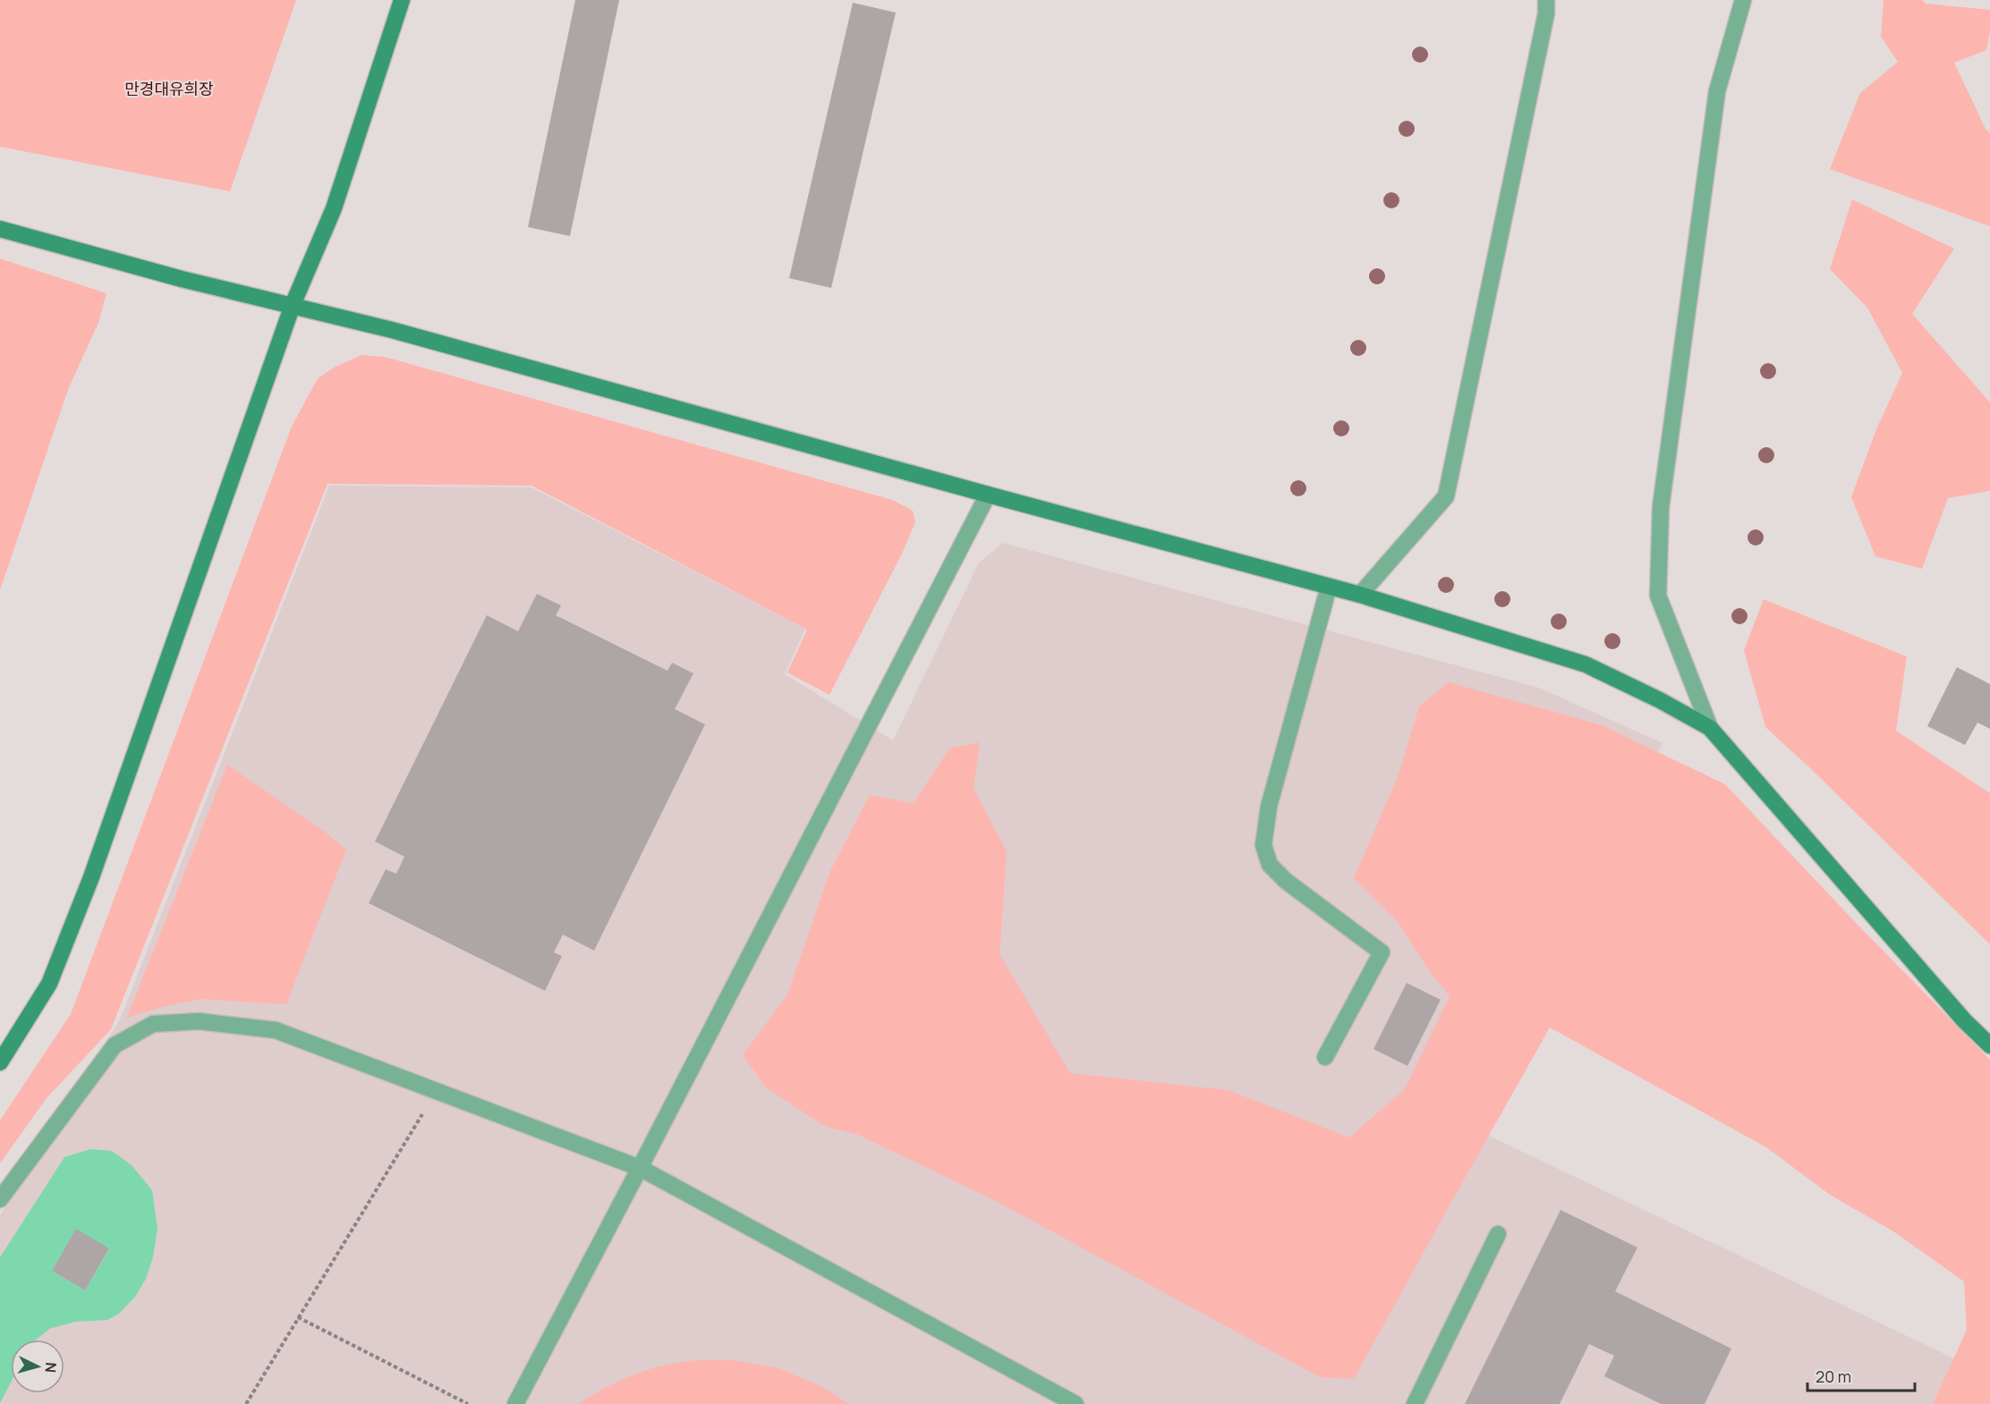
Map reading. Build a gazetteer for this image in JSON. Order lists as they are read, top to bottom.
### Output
{
  "parks": ["만경대유희장"],
  "scale_bar": "20 m",
  "north": "right"
}
